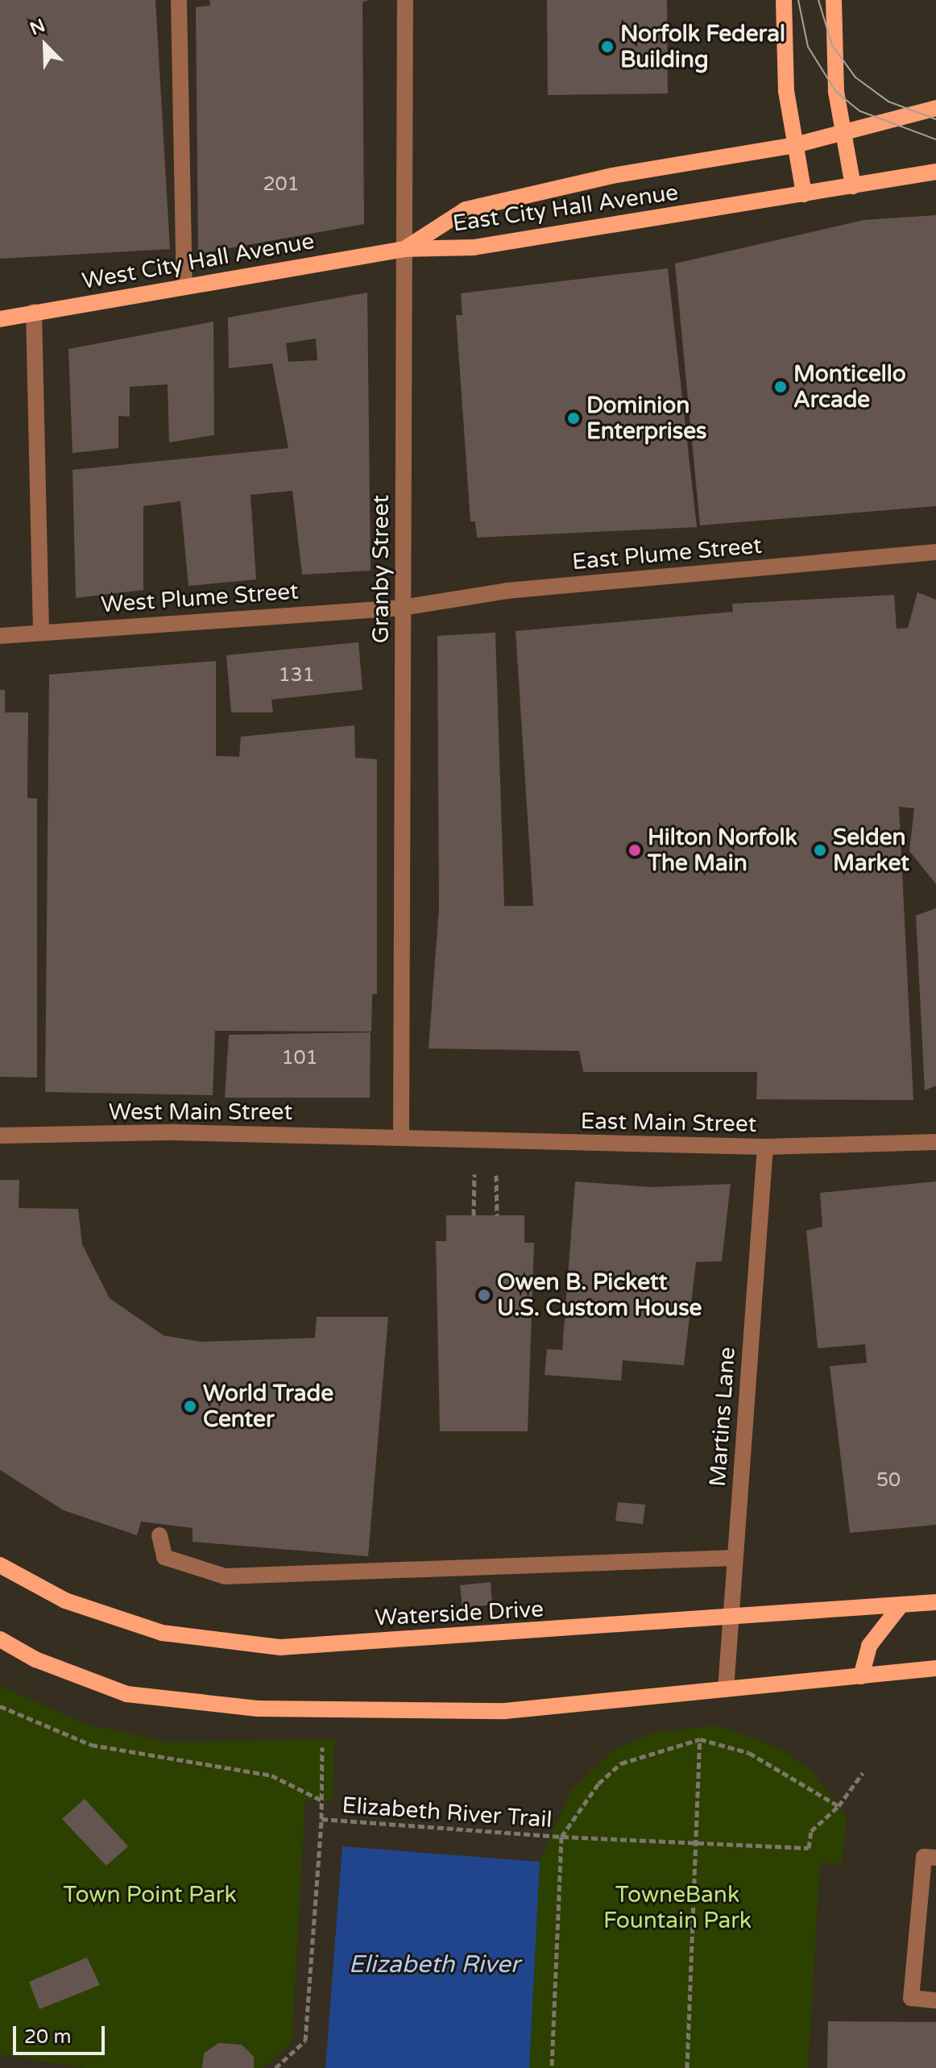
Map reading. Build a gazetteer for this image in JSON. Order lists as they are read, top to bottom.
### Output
{
  "streets": {
    "main road": ["East City Hall Avenue", "West City Hall Avenue", "Waterside Drive"],
    "street": [
      "East Plume Street",
      "Granby Street",
      "West Plume Street",
      "West Main Street",
      "East Main Street",
      "Martins Lane"
    ],
    "path": ["Elizabeth River Trail"]
  },
  "crossings": [
    ["East City Hall Avenue", "West City Hall Avenue"],
    ["East City Hall Avenue", "Granby Street"],
    ["West City Hall Avenue", "Granby Street"],
    ["East Plume Street", "Granby Street"],
    ["East Plume Street", "West Plume Street"],
    ["Granby Street", "West Plume Street"],
    ["Granby Street", "West Main Street"],
    ["Granby Street", "East Main Street"],
    ["West Main Street", "East Main Street"],
    ["East Main Street", "Martins Lane"],
    ["Martins Lane", "Waterside Drive"]
  ],
  "water": ["Elizabeth River"],
  "parks": ["Town Point Park", "TowneBank Fountain Park"],
  "places": [
    "Norfolk Federal Building",
    "Monticello Arcade",
    "Dominion Enterprises",
    "Hilton Norfolk The Main",
    "Selden Market",
    "Owen B. Pickett U.S. Custom House",
    "World Trade Center"
  ],
  "house_numbers": [
    "201",
    "131",
    "101",
    "50"
  ],
  "scale_bar": "20 m",
  "north": "top left"
}
